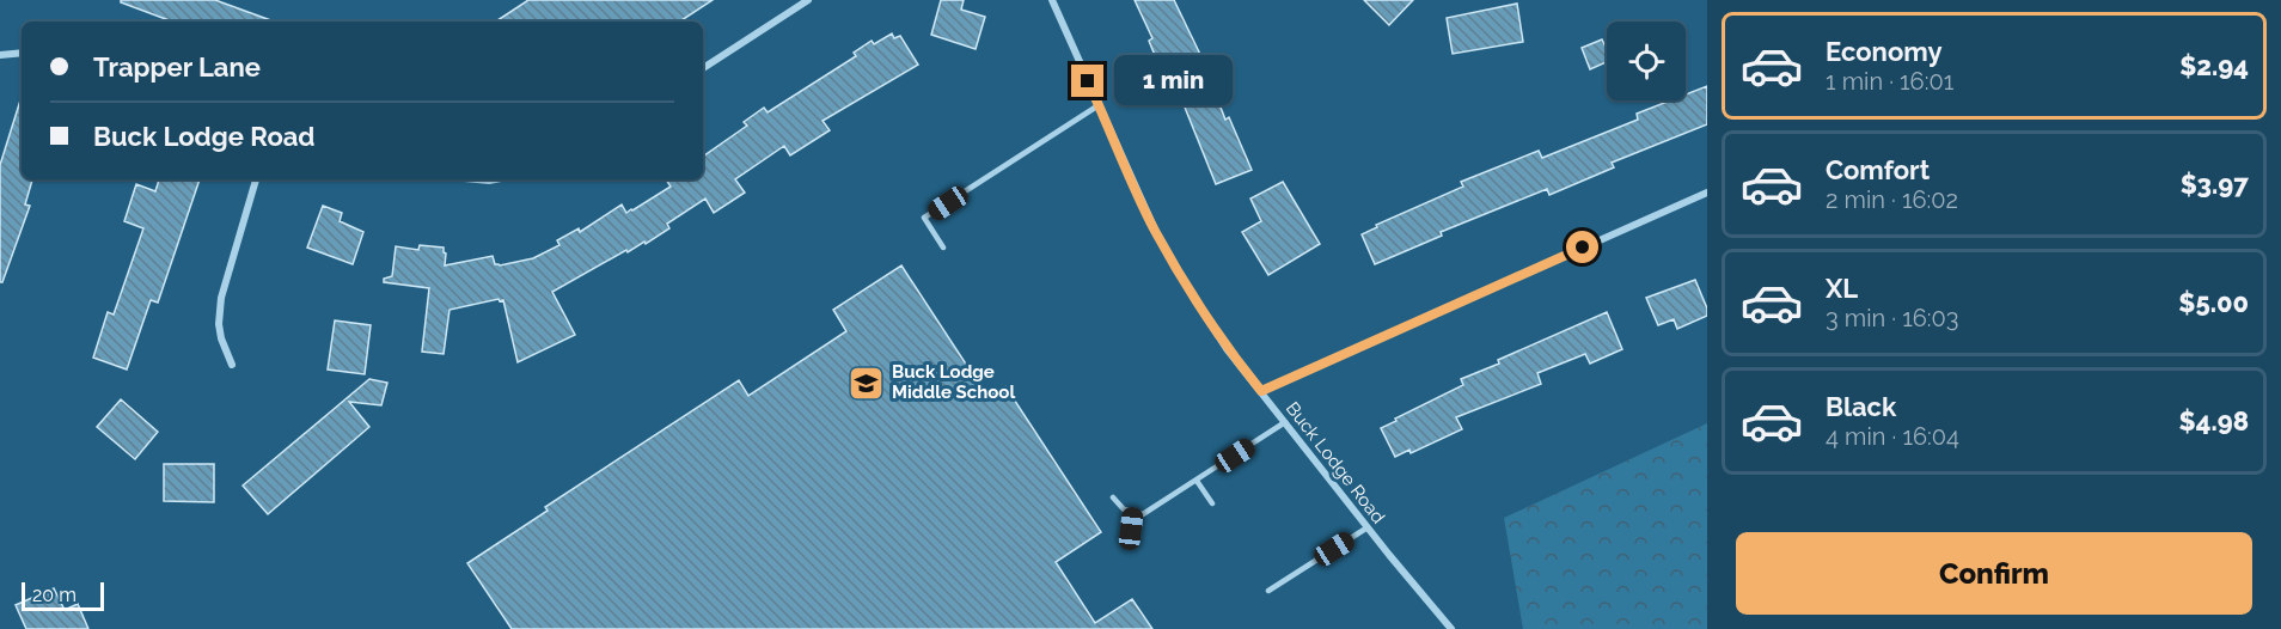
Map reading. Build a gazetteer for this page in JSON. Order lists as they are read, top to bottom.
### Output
{
  "streets": {
    "street": ["Buck Lodge Road"]
  },
  "places": {
    "school or university": ["Buck Lodge Middle School"]
  },
  "scale_bar": "20 m",
  "page": {
    "list": [
      {
        "name": "Economy",
        "note": "1 min · 16:01",
        "value": "$2.94"
      },
      {
        "name": "Comfort",
        "note": "2 min · 16:02",
        "value": "$3.97"
      },
      {
        "name": "XL",
        "note": "3 min · 16:03",
        "value": "$5.00"
      },
      {
        "name": "Black",
        "note": "4 min · 16:04",
        "value": "$4.98"
      }
    ],
    "banner": ["Trapper Lane", "Buck Lodge Road"],
    "bubble": "1 min",
    "buttons": "Confirm",
    "scale": "20 m"
  }
}
